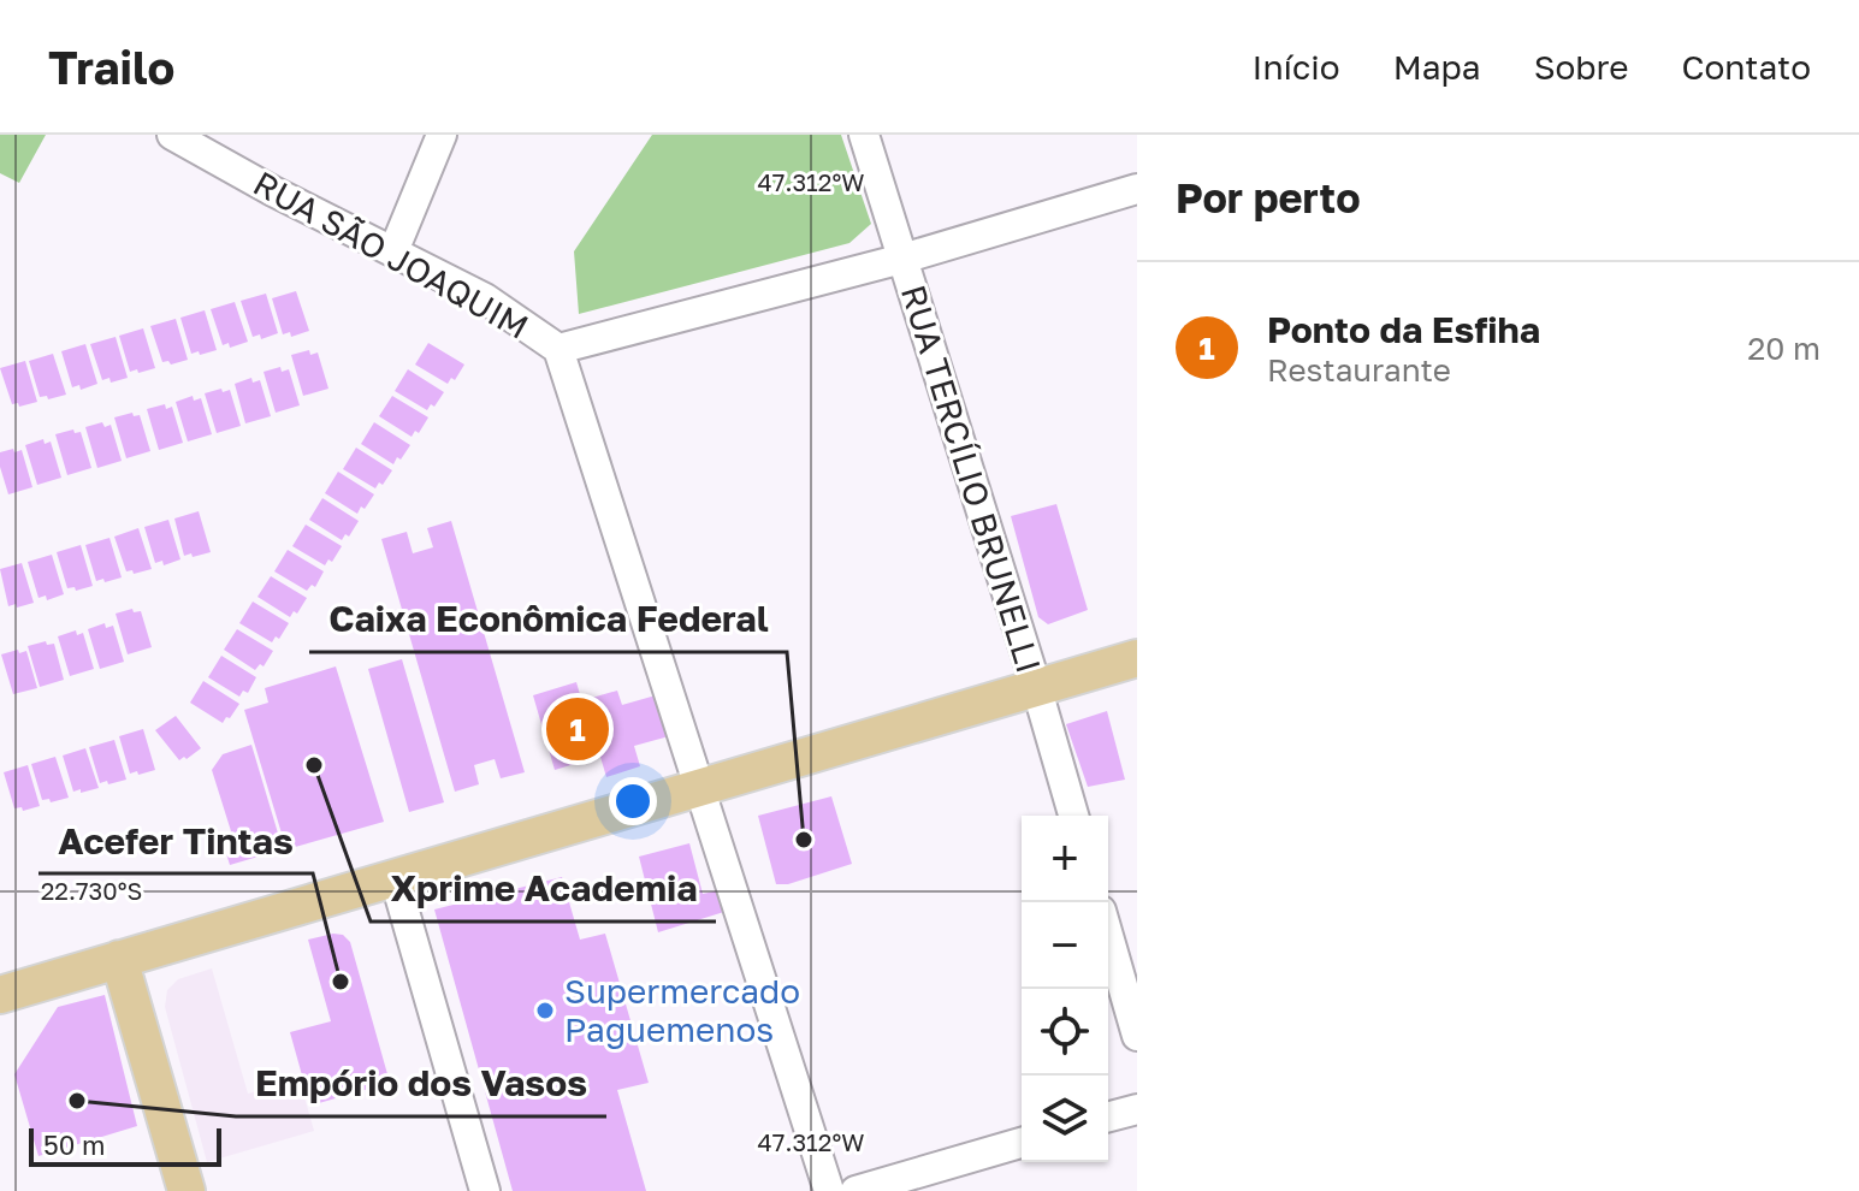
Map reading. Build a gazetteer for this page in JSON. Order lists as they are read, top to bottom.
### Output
{
  "streets": {
    "street": ["RUA SÃO JOAQUIM", "RUA TERCÍLIO BRUNELLI"]
  },
  "places": [
    "Xprime Academia",
    "Caixa Econômica Federal",
    "Acefer Tintas",
    "Supermercado Paguemenos",
    "Empório dos Vasos"
  ],
  "scale_bar": "50 m",
  "page": {
    "header": "Trailo",
    "nav": [
      "Início",
      "Mapa",
      "Sobre",
      "Contato"
    ],
    "heading": "Por perto",
    "list": [
      {
        "mark": "1",
        "name": "Ponto da Esfiha",
        "note": "Restaurante",
        "value": "20 m"
      }
    ],
    "pins": "1",
    "map_buttons": ["+", "−"],
    "scale": "50 m"
  },
  "coordinates": ["47.312°W", "22.730°S"]
}
